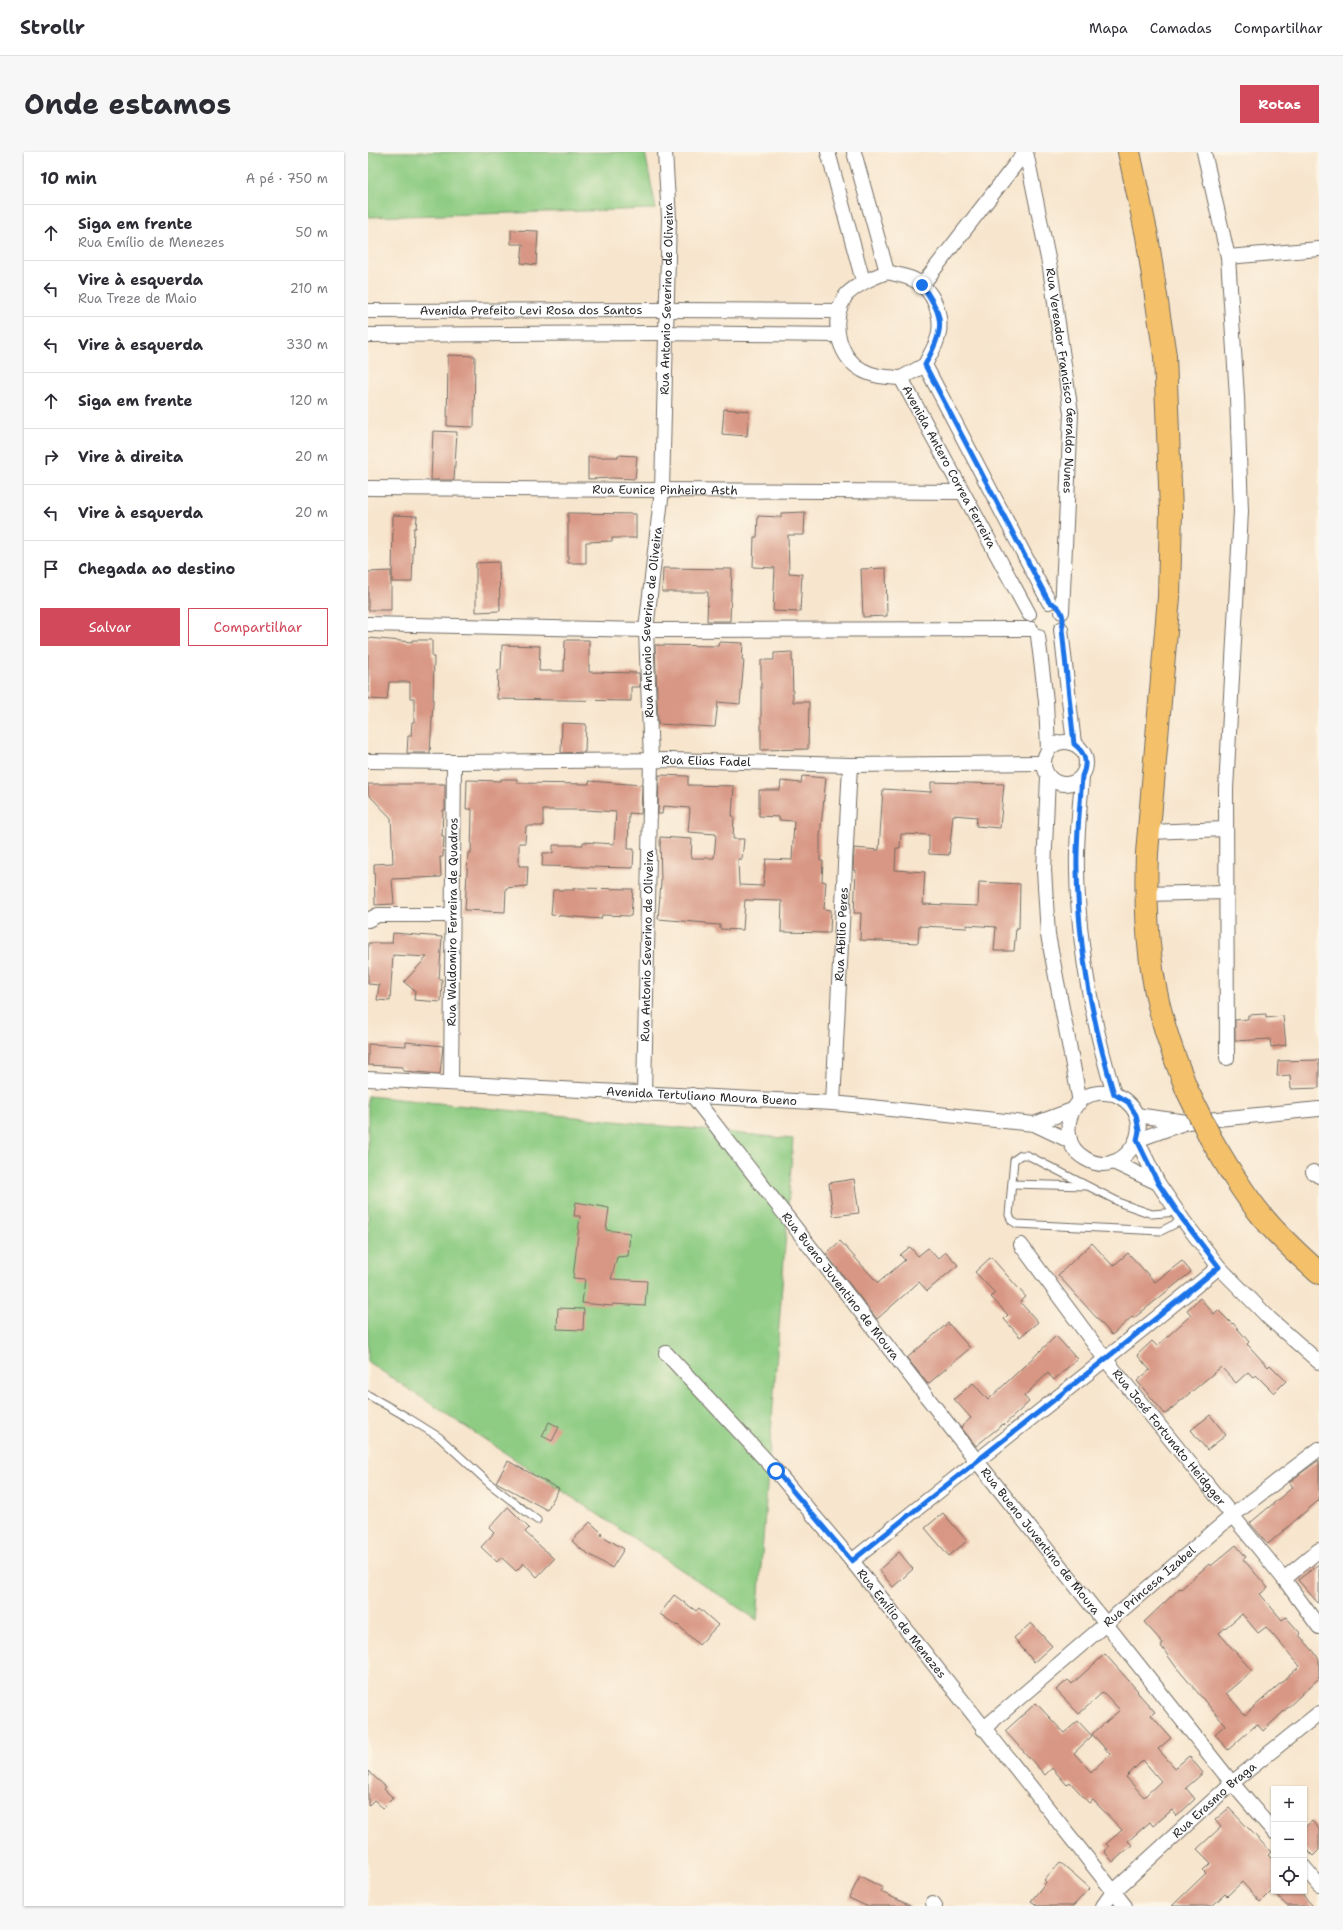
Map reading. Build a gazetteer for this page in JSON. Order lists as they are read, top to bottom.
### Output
{
  "streets": {
    "street": [
      "Rua Antonio Severino de Oliveira",
      "Avenida Prefeito Levi Rosa dos Santos",
      "Rua Vereador Francisco Geraldo Nunes",
      "Avenida Antero Correa Ferreira",
      "Rua Eunice Pinheiro Asth",
      "Rua Elias Fadel",
      "Rua Waldomiro Ferreira de Quadros",
      "Rua Abilio Peres",
      "Avenida Tertuliano Moura Bueno",
      "Rua Bueno Juventino de Moura",
      "Rua José Fortunato Heidgger",
      "Rua Princesa Izabel",
      "Rua Emílio de Menezes",
      "Rua Erasmo Braga"
    ]
  },
  "crossings": [
    ["Rua Antonio Severino de Oliveira", "Avenida Prefeito Levi Rosa dos Santos"],
    ["Rua Antonio Severino de Oliveira", "Rua Eunice Pinheiro Asth"],
    ["Rua Antonio Severino de Oliveira", "Rua Elias Fadel"],
    ["Rua Antonio Severino de Oliveira", "Avenida Tertuliano Moura Bueno"],
    ["Avenida Prefeito Levi Rosa dos Santos", "Avenida Antero Correa Ferreira"],
    ["Rua Vereador Francisco Geraldo Nunes", "Avenida Antero Correa Ferreira"],
    ["Avenida Antero Correa Ferreira", "Rua Eunice Pinheiro Asth"],
    ["Rua Elias Fadel", "Rua Waldomiro Ferreira de Quadros"],
    ["Rua Elias Fadel", "Rua Abilio Peres"],
    ["Rua Waldomiro Ferreira de Quadros", "Avenida Tertuliano Moura Bueno"],
    ["Rua Abilio Peres", "Avenida Tertuliano Moura Bueno"],
    ["Avenida Tertuliano Moura Bueno", "Rua Bueno Juventino de Moura"],
    ["Rua Bueno Juventino de Moura", "Rua Princesa Izabel"],
    ["Rua Bueno Juventino de Moura", "Rua Erasmo Braga"],
    ["Rua José Fortunato Heidgger", "Rua Princesa Izabel"],
    ["Rua Princesa Izabel", "Rua Emílio de Menezes"],
    ["Rua Emílio de Menezes", "Rua Erasmo Braga"]
  ],
  "page": {
    "header": "Strollr",
    "nav": ["Mapa", "Camadas", "Compartilhar"],
    "title": "Onde estamos",
    "buttons": [
      "Rotas",
      ["Salvar", "Compartilhar"]
    ],
    "heading": ["10 min", "A pé · 750 m"],
    "list": [
      ["Siga em frente", "Rua Emílio de Menezes", "50 m"],
      ["Vire à esquerda", "Rua Treze de Maio", "210 m"],
      ["Vire à esquerda", "330 m"],
      ["Siga em frente", "120 m"],
      ["Vire à direita", "20 m"],
      ["Vire à esquerda", "20 m"],
      "Chegada ao destino"
    ],
    "map_buttons": ["+", "−"]
  }
}
